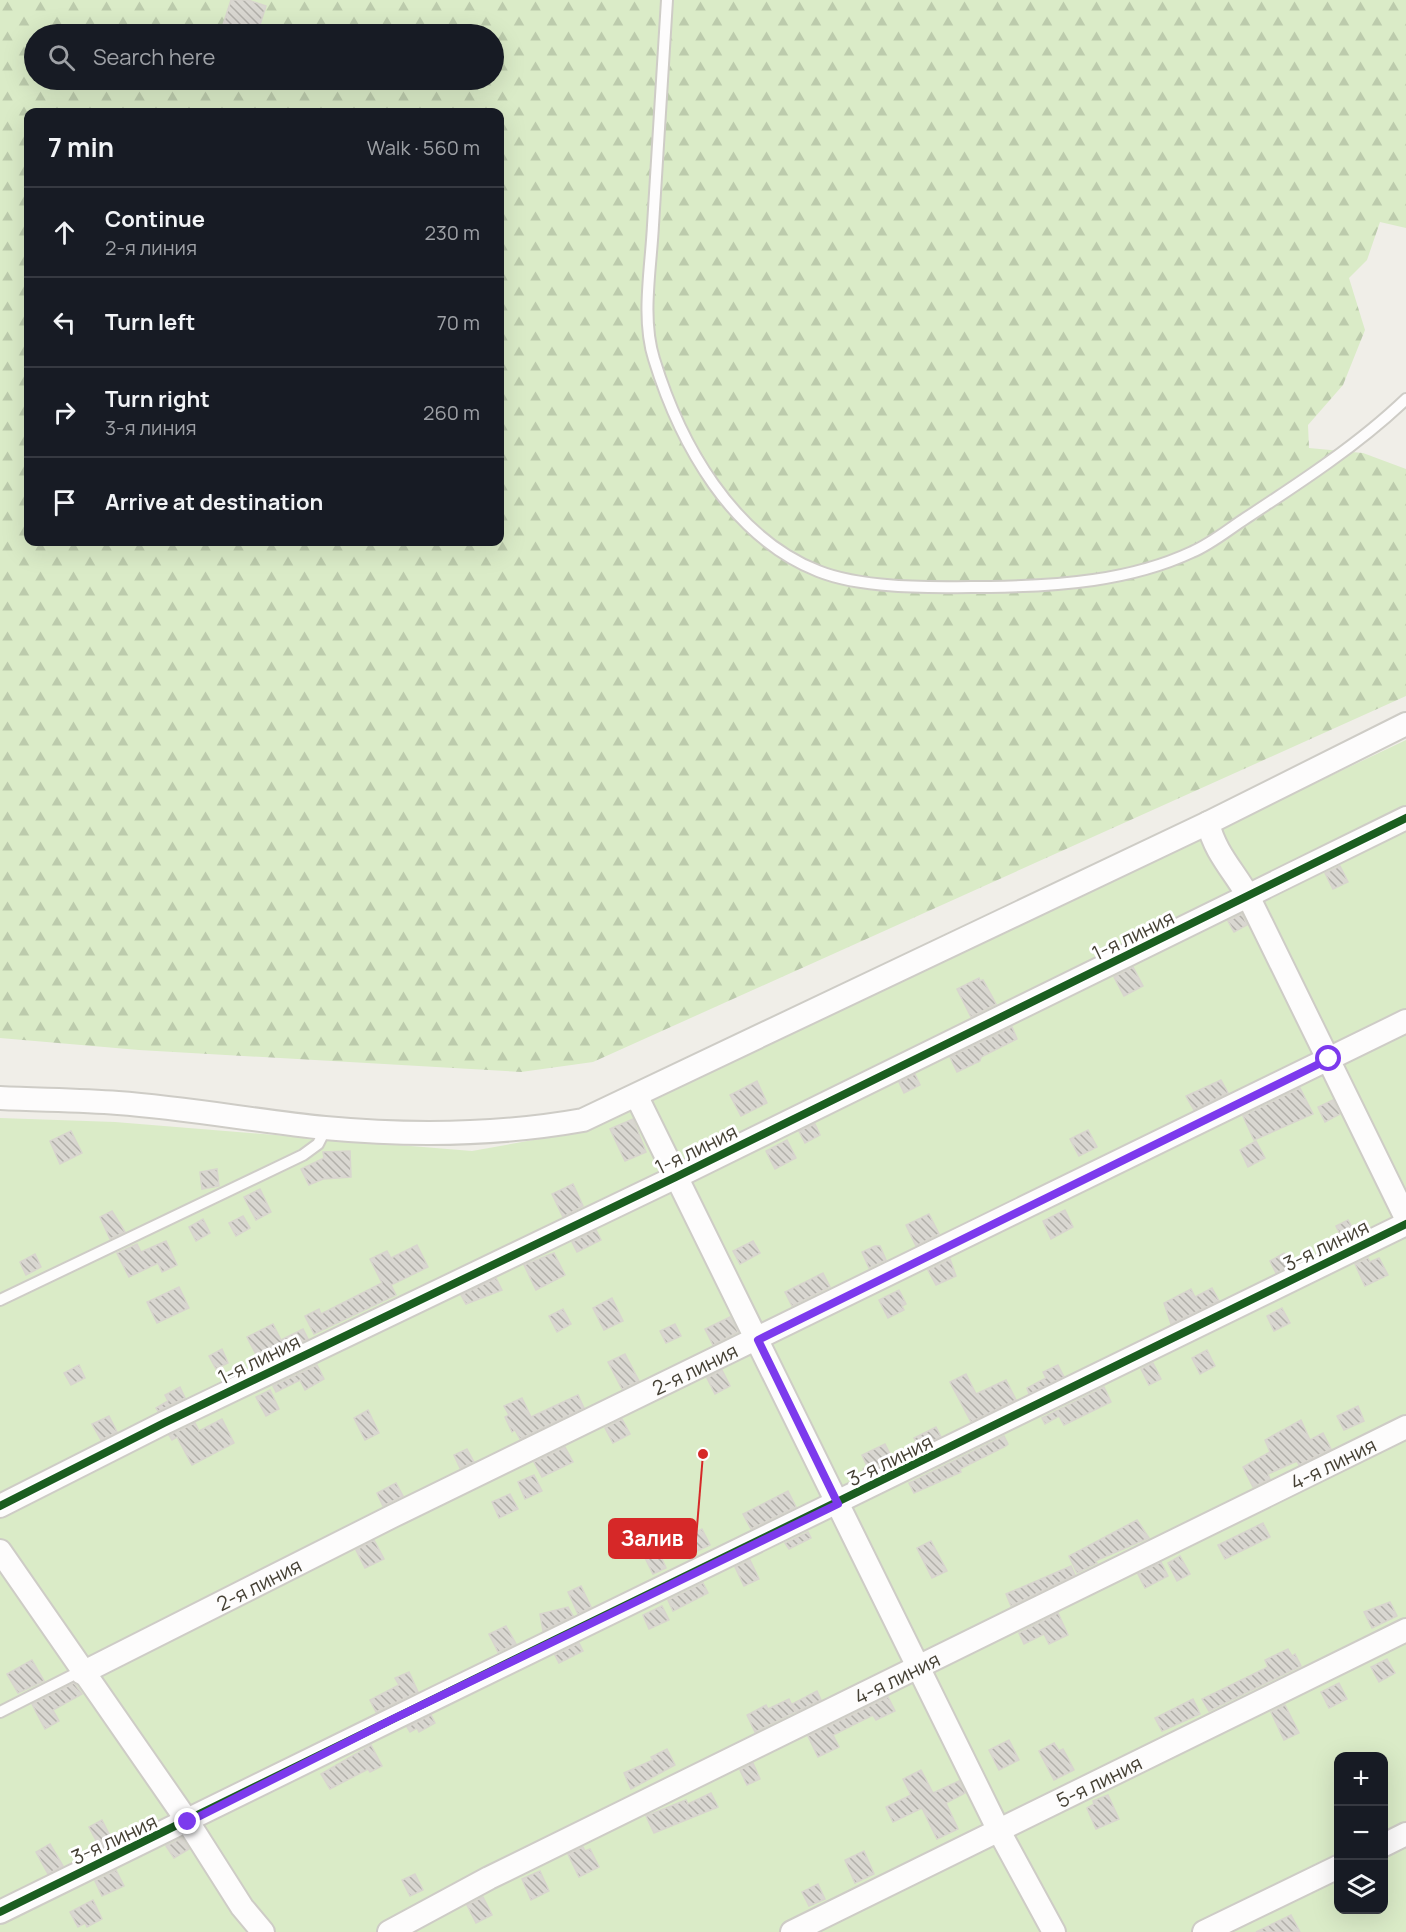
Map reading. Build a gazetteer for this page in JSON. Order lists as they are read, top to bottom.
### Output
{
  "streets": {
    "street": [
      "1-я линия",
      "3-я линия",
      "2-я линия",
      "4-я линия",
      "5-я линия"
    ]
  },
  "places": ["Залив"],
  "page": {
    "search": "Search here",
    "heading": ["7 min", "Walk · 560 m"],
    "list": [
      ["Continue", "2-я линия", "230 m"],
      ["Turn left", "70 m"],
      ["Turn right", "3-я линия", "260 m"],
      "Arrive at destination"
    ],
    "map_buttons": ["+", "−"]
  }
}
